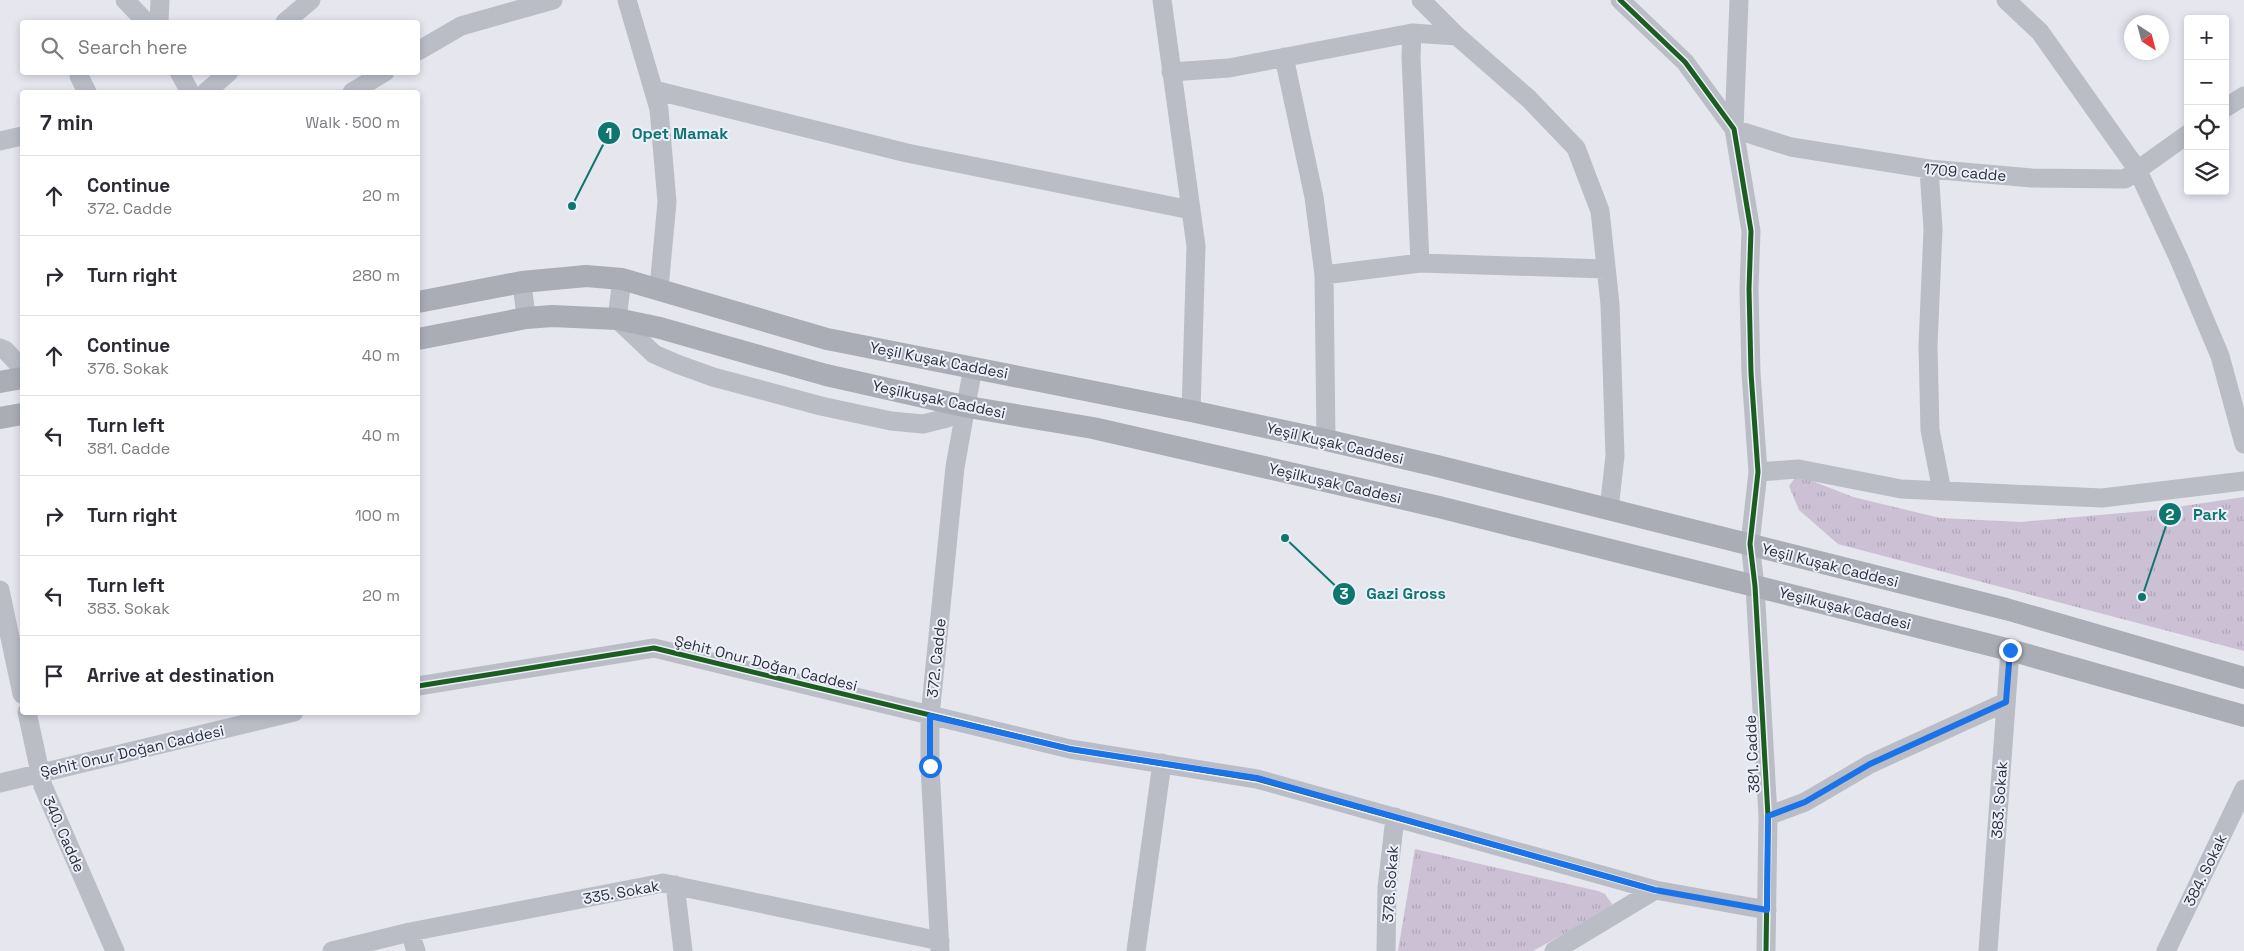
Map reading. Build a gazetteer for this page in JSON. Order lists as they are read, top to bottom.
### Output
{
  "streets": {
    "main road": ["Yeşil Kuşak Caddesi", "Yeşilkuşak Caddesi"],
    "street": [
      "1709 cadde",
      "372. Cadde",
      "Şehit Onur Doğan Caddesi",
      "381. Cadde",
      "383. Sokak",
      "340. Cadde",
      "384. Sokak",
      "378. Sokak",
      "335. Sokak"
    ]
  },
  "crossings": [
    ["1709 cadde", "381. Cadde"],
    ["Yeşil Kuşak Caddesi", "372. Cadde"],
    ["Yeşil Kuşak Caddesi", "381. Cadde"],
    ["Yeşilkuşak Caddesi", "372. Cadde"],
    ["Yeşilkuşak Caddesi", "381. Cadde"],
    ["Yeşilkuşak Caddesi", "383. Sokak"],
    ["372. Cadde", "Şehit Onur Doğan Caddesi"],
    ["372. Cadde", "335. Sokak"],
    ["Şehit Onur Doğan Caddesi", "381. Cadde"],
    ["Şehit Onur Doğan Caddesi", "340. Cadde"],
    ["Şehit Onur Doğan Caddesi", "378. Sokak"]
  ],
  "places": ["Opet Mamak", "Gazi Gross", "Park"],
  "north": "bottom right",
  "page": {
    "map_buttons": ["+", "−"],
    "search": "Search here",
    "heading": ["7 min", "Walk · 500 m"],
    "list": [
      ["Continue", "372. Cadde", "20 m"],
      ["Turn right", "280 m"],
      ["Continue", "376. Sokak", "40 m"],
      ["Turn left", "381. Cadde", "40 m"],
      ["Turn right", "100 m"],
      ["Turn left", "383. Sokak", "20 m"],
      "Arrive at destination"
    ]
  }
}
